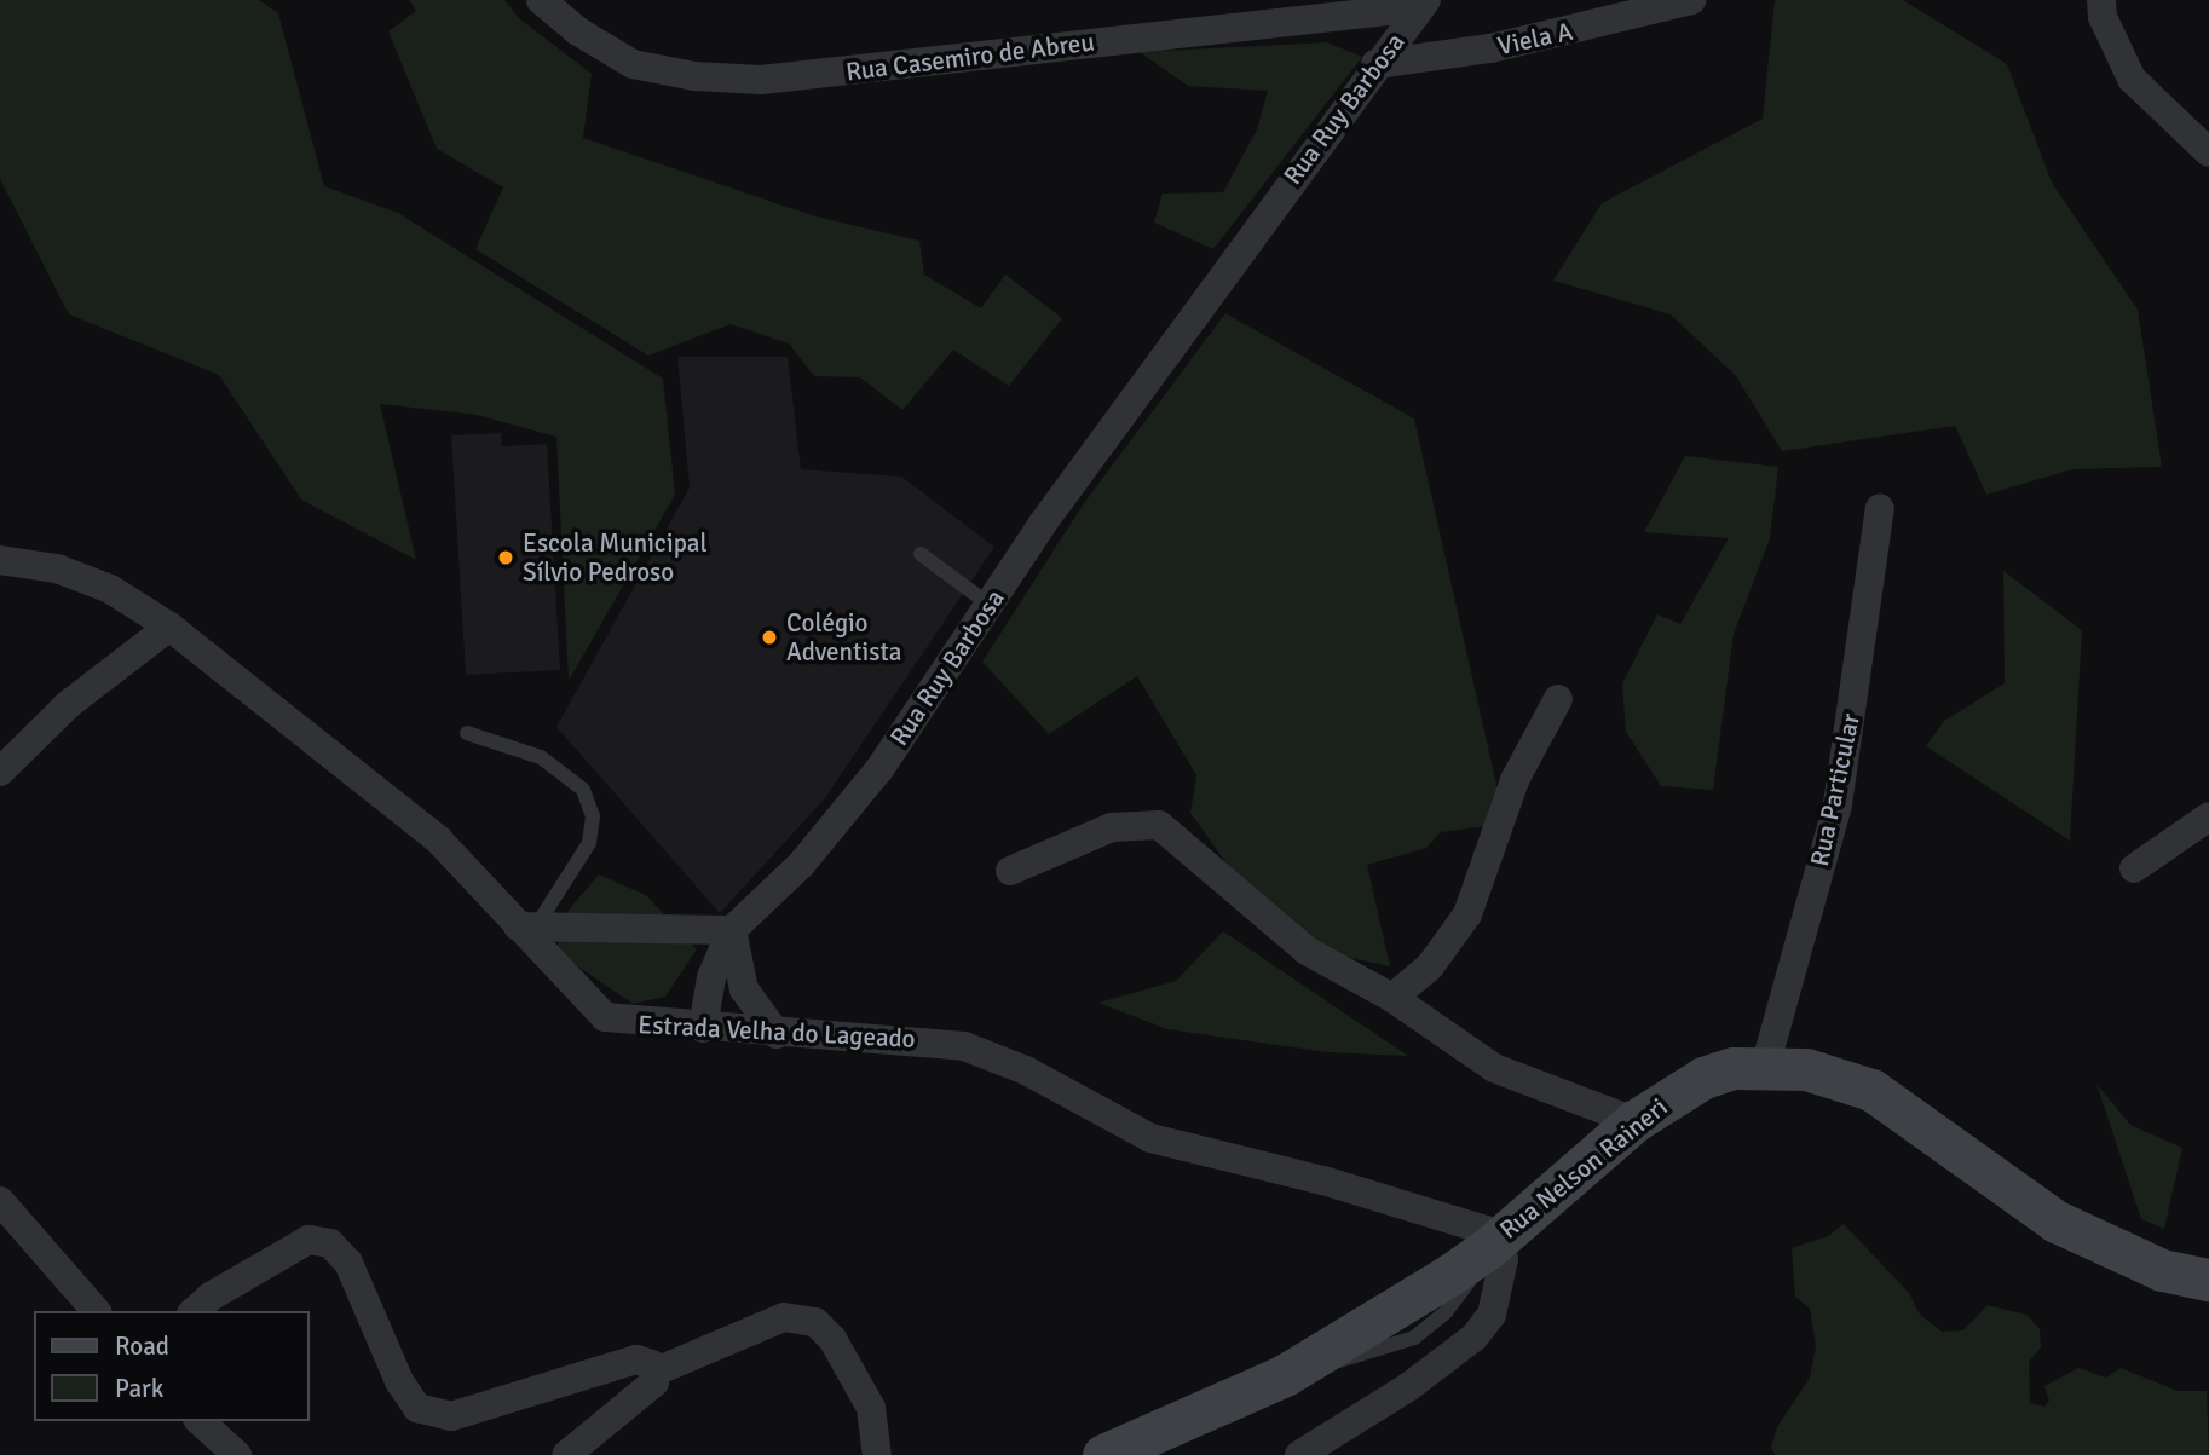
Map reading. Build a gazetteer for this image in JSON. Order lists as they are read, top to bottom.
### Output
{
  "streets": {
    "main road": ["Rua Nelson Raineri"],
    "street": [
      "Viela A",
      "Rua Casemiro de Abreu",
      "Rua Ruy Barbosa",
      "Rua Particular",
      "Estrada Velha do Lageado"
    ]
  },
  "crossings": [
    ["Viela A", "Rua Ruy Barbosa"],
    ["Rua Casemiro de Abreu", "Rua Ruy Barbosa"],
    ["Rua Particular", "Rua Nelson Raineri"],
    ["Estrada Velha do Lageado", "Rua Nelson Raineri"]
  ],
  "places": ["Escola Municipal Sílvio Pedroso", "Colégio Adventista"],
  "legend": ["Road", "Park"]
}
